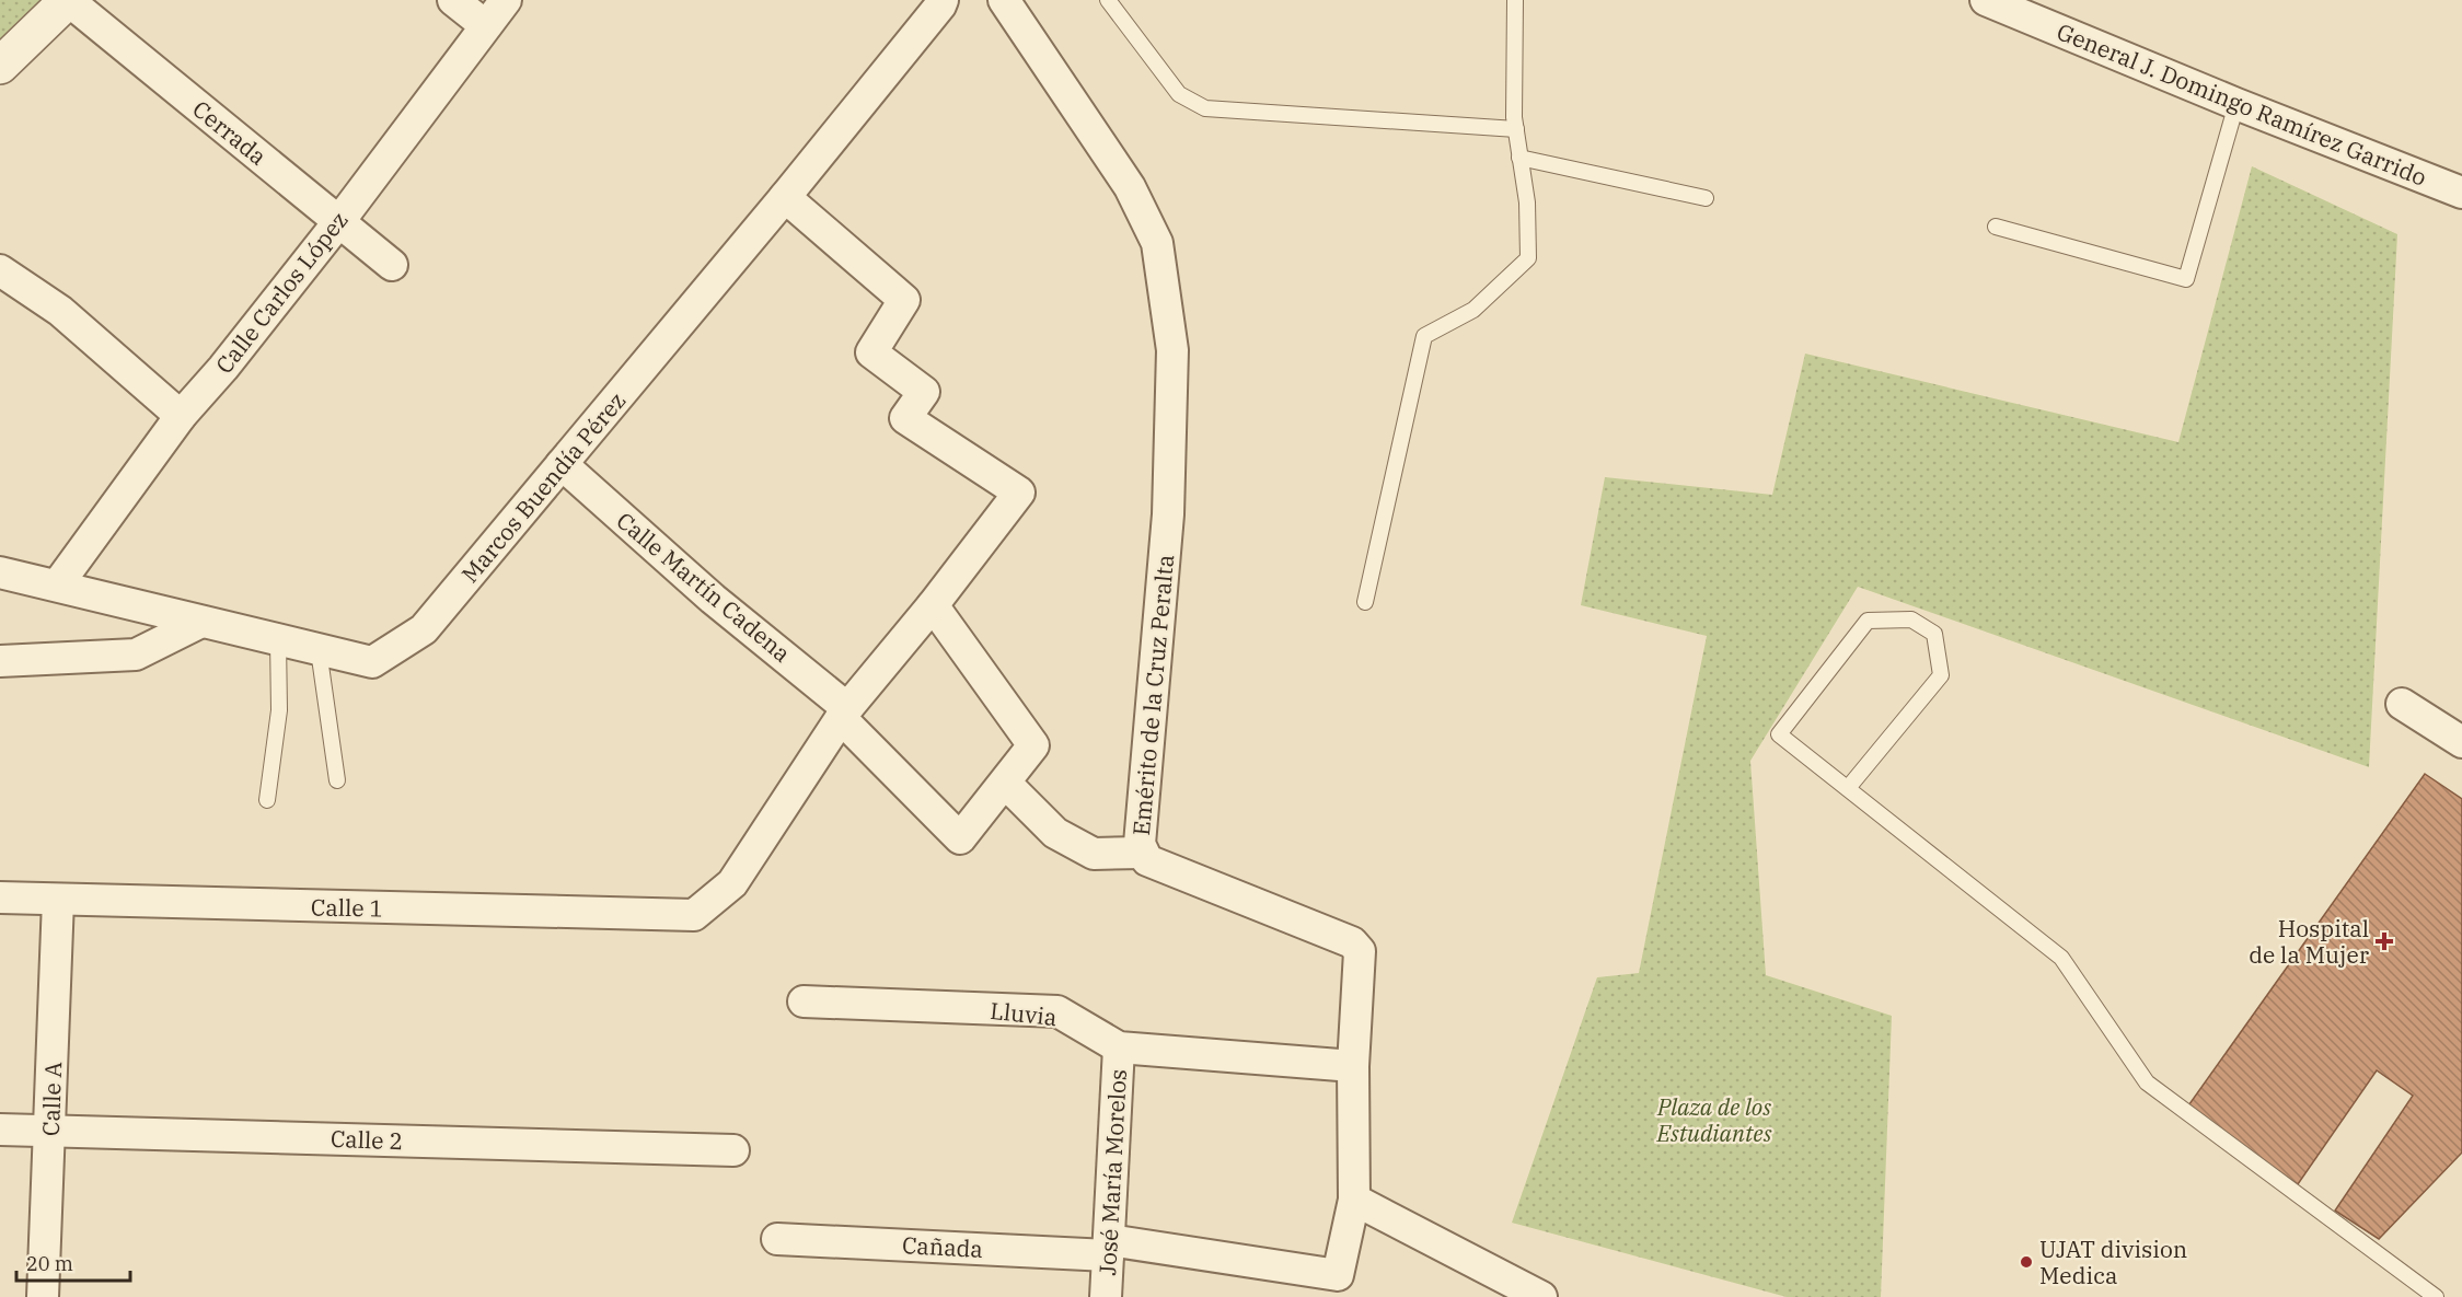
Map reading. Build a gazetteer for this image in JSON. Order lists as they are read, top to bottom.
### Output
{
  "streets": {
    "street": [
      "General J. Domingo Ramírez Garrido",
      "Cerrada",
      "Calle Carlos López",
      "Marcos Buendía Pérez",
      "Calle Martín Cadena",
      "Emérito de la Cruz Peralta",
      "Calle 1",
      "Lluvia",
      "Calle A",
      "Calle 2",
      "José María Morelos",
      "Cañada"
    ]
  },
  "crossings": [
    ["Cerrada", "Calle Carlos López"],
    ["Calle Carlos López", "Marcos Buendía Pérez"],
    ["Marcos Buendía Pérez", "Calle Martín Cadena"],
    ["Calle Martín Cadena", "Calle 1"],
    ["Emérito de la Cruz Peralta", "Lluvia"],
    ["Emérito de la Cruz Peralta", "Cañada"],
    ["Calle 1", "Calle A"],
    ["Lluvia", "José María Morelos"],
    ["Calle A", "Calle 2"],
    ["José María Morelos", "Cañada"]
  ],
  "parks": ["Plaza de los Estudiantes"],
  "places": {
    "health": ["Hospital de la Mujer"],
    "other": ["UJAT division Medica"]
  },
  "scale_bar": "20 m"
}
